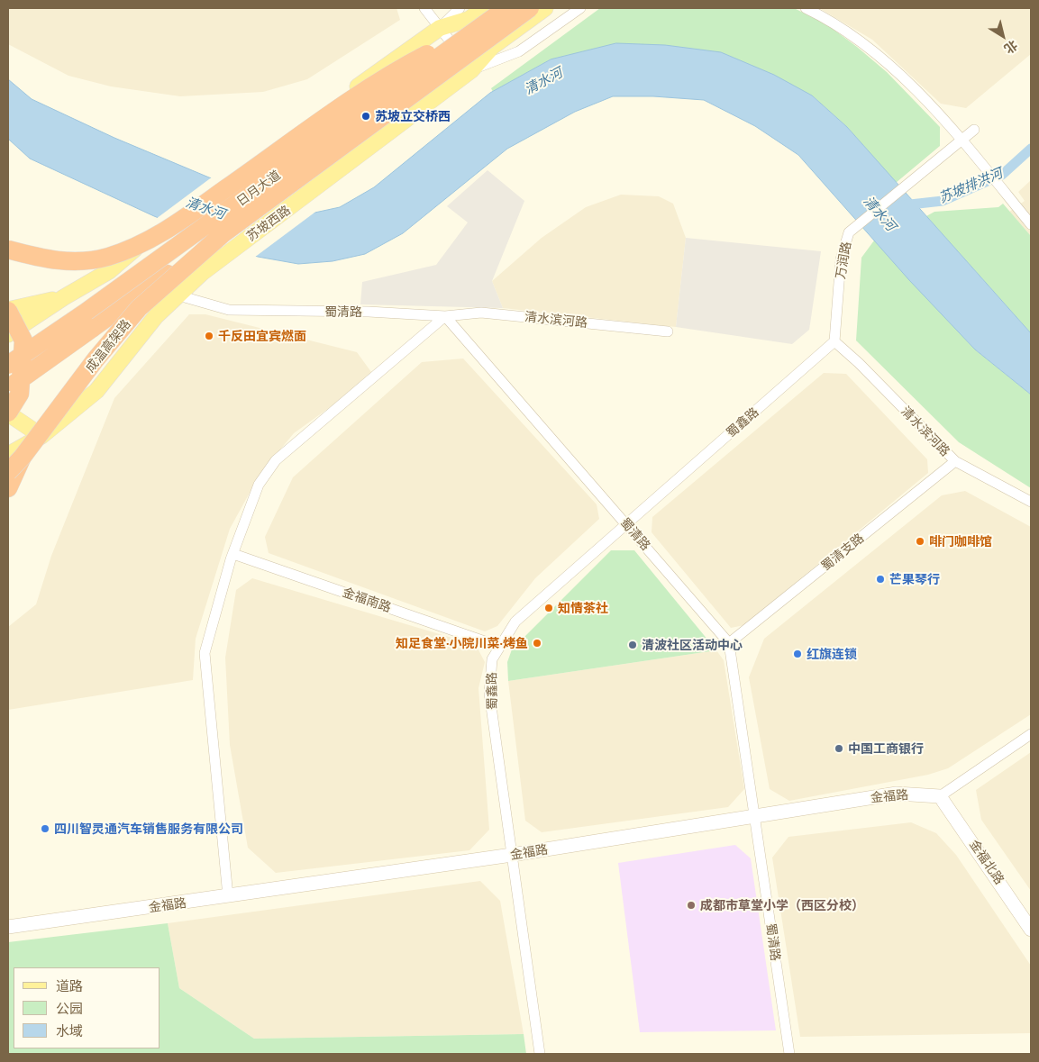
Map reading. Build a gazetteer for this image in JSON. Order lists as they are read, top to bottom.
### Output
{
  "streets": {
    "highway": ["日月大道", "成温高架路"],
    "main road": ["苏坡西路"],
    "street": [
      "万润路",
      "蜀清路",
      "清水滨河路",
      "蜀鑫路",
      "蜀清支路",
      "金福南路",
      "金福路",
      "金福北路"
    ]
  },
  "crossings": [
    ["日月大道", "成温高架路"],
    ["苏坡西路", "蜀清路"],
    ["苏坡西路", "成温高架路"],
    ["万润路", "清水滨河路"],
    ["万润路", "蜀鑫路"],
    ["蜀清路", "清水滨河路"],
    ["蜀清路", "蜀鑫路"],
    ["蜀清路", "蜀清支路"],
    ["蜀清路", "金福路"],
    ["清水滨河路", "蜀鑫路"],
    ["清水滨河路", "蜀清支路"],
    ["蜀鑫路", "金福南路"],
    ["蜀鑫路", "金福路"],
    ["金福路", "金福北路"]
  ],
  "water": ["清水河", "苏坡排洪河"],
  "places": [
    "苏坡立交桥西",
    "千反田宜宾燃面",
    "啡门咖啡馆",
    "芒果琴行",
    "知情茶社",
    "知足食堂·小院川菜·烤鱼",
    "清波社区活动中心",
    "红旗连锁",
    "中国工商银行",
    "四川智灵通汽车销售服务有限公司",
    "成都市草堂小学（西区分校）"
  ],
  "legend": ["道路", "公园", "水域"],
  "north": "bottom right"
}
